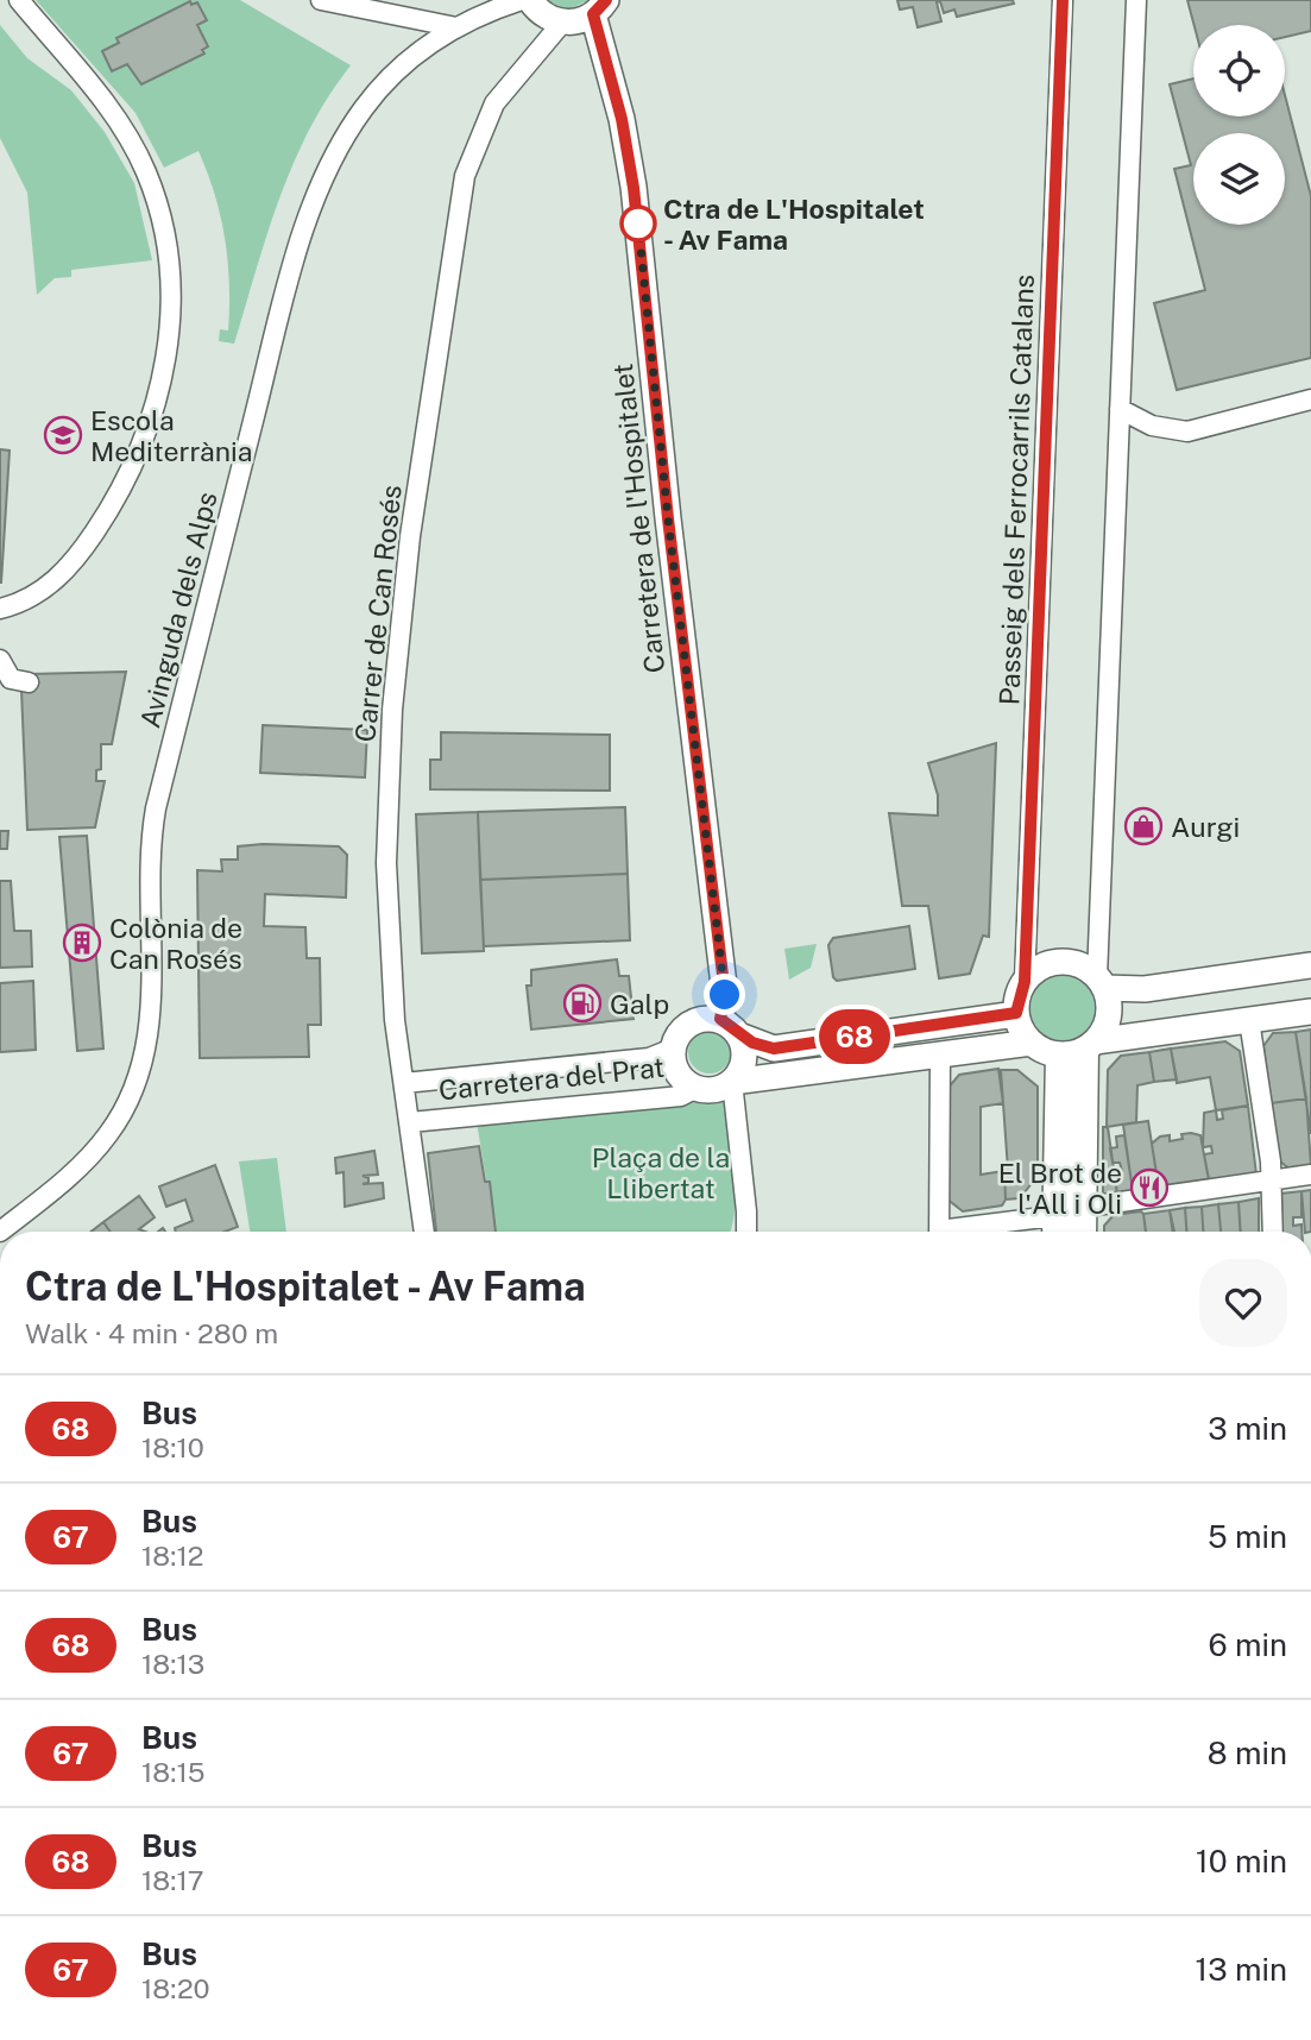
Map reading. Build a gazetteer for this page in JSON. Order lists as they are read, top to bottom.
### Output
{
  "streets": {
    "main road": ["Carretera de l'Hospitalet"],
    "street": [
      "Passeig dels Ferrocarrils Catalans",
      "Avinguda dels Alps",
      "Carrer de Can Rosés",
      "Carretera del Prat"
    ]
  },
  "crossings": [
    ["Carretera de l'Hospitalet", "Carretera del Prat"],
    ["Carrer de Can Rosés", "Carretera del Prat"]
  ],
  "parks": ["Plaça de la Llibertat"],
  "places": {
    "other": ["Ctra de L'Hospitalet - Av Fama"],
    "school or university": ["Escola Mediterrània"],
    "shop": ["Aurgi"],
    "building": ["Colònia de Can Rosés"],
    "fuel station": ["Galp"],
    "restaurant": ["El Brot de l'All i Oli"]
  },
  "lines": ["bus line 68"],
  "page": {
    "on_map": "68",
    "heading": ["Ctra de L'Hospitalet - Av Fama", "Walk · 4 min · 280 m"],
    "list": [
      {
        "mark": "68",
        "name": "Bus",
        "note": "18:10",
        "value": "3 min"
      },
      {
        "mark": "67",
        "name": "Bus",
        "note": "18:12",
        "value": "5 min"
      },
      {
        "mark": "68",
        "name": "Bus",
        "note": "18:13",
        "value": "6 min"
      },
      {
        "mark": "67",
        "name": "Bus",
        "note": "18:15",
        "value": "8 min"
      },
      {
        "mark": "68",
        "name": "Bus",
        "note": "18:17",
        "value": "10 min"
      },
      {
        "mark": "67",
        "name": "Bus",
        "note": "18:20",
        "value": "13 min"
      }
    ]
  }
}
